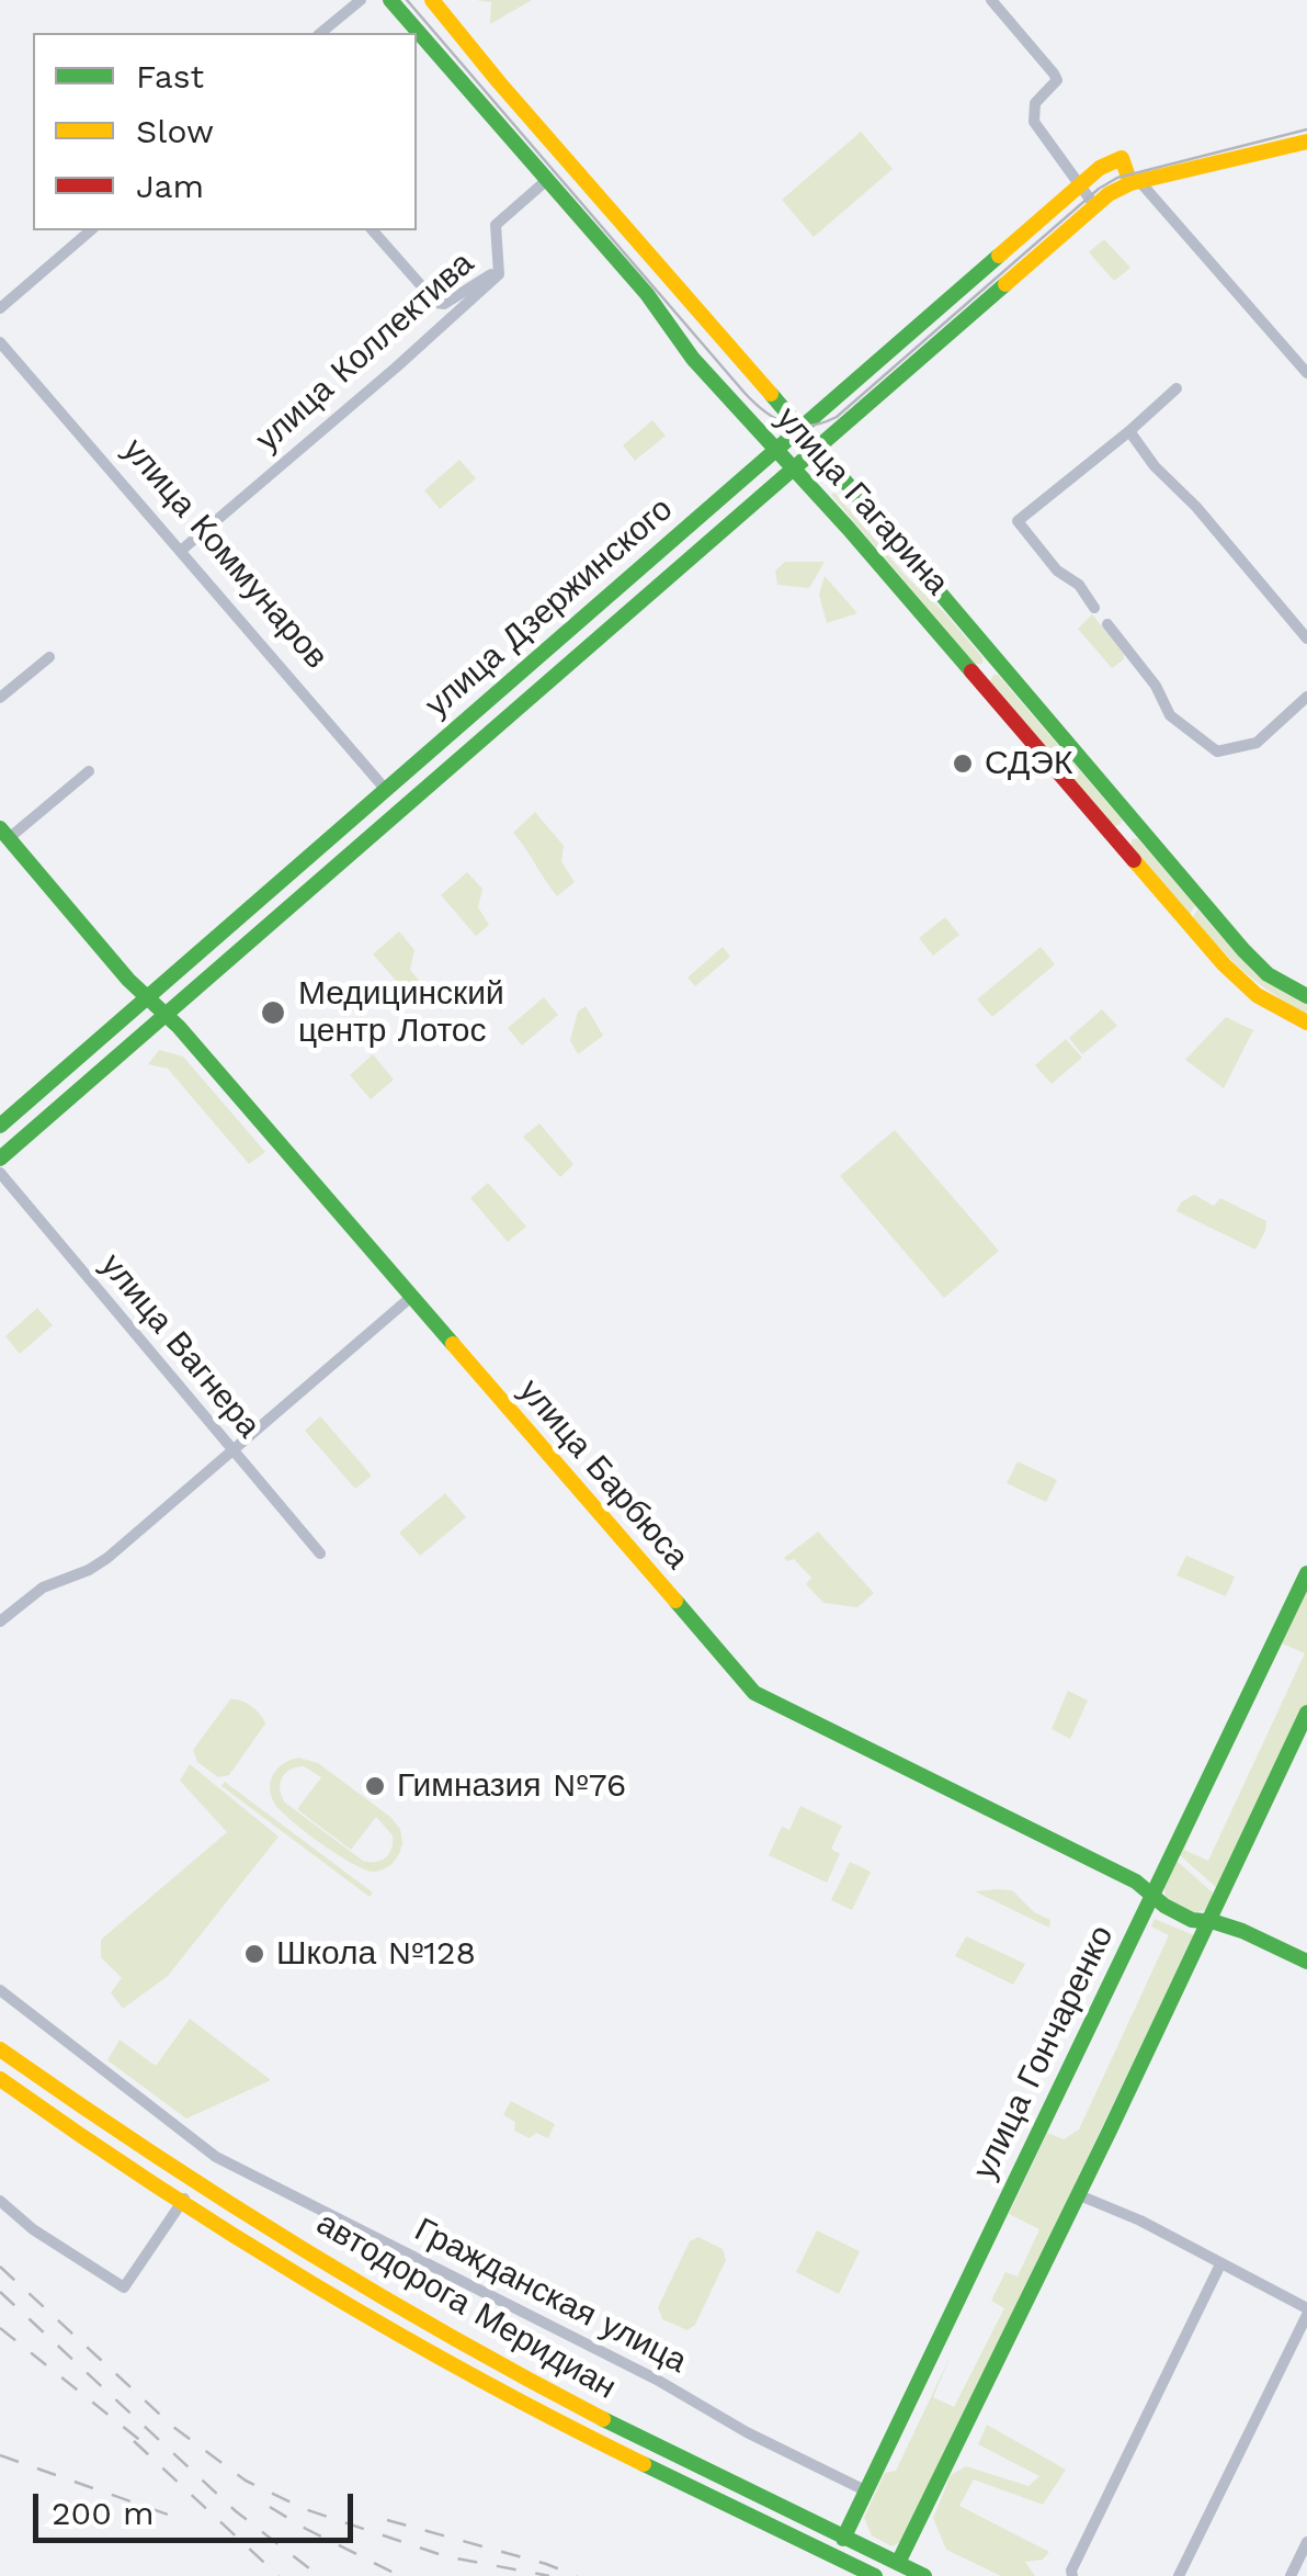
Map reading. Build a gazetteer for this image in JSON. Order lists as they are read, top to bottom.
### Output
{
  "streets": {
    "main road": [
      "улица Гагарина",
      "улица Коммунаров",
      "улица Дзержинского",
      "улица Барбюса",
      "улица Гончаренко",
      "автодорога Меридиан"
    ],
    "street": ["улица Коллектива", "улица Вагнера", "Гражданская улица"]
  },
  "crossings": [
    ["улица Коллектива", "улица Гагарина"],
    ["улица Коллектива", "улица Коммунаров"],
    ["улица Гагарина", "улица Дзержинского"],
    ["улица Коммунаров", "улица Дзержинского"],
    ["улица Дзержинского", "улица Барбюса"],
    ["улица Барбюса", "улица Гончаренко"],
    ["улица Гончаренко", "Гражданская улица"],
    ["улица Гончаренко", "автодорога Меридиан"]
  ],
  "places": [
    "СДЭК",
    "Медицинский центр Лотос",
    "Гимназия №76",
    "Школа №128"
  ],
  "legend": ["Fast", "Slow", "Jam"],
  "scale_bar": "200 m"
}
